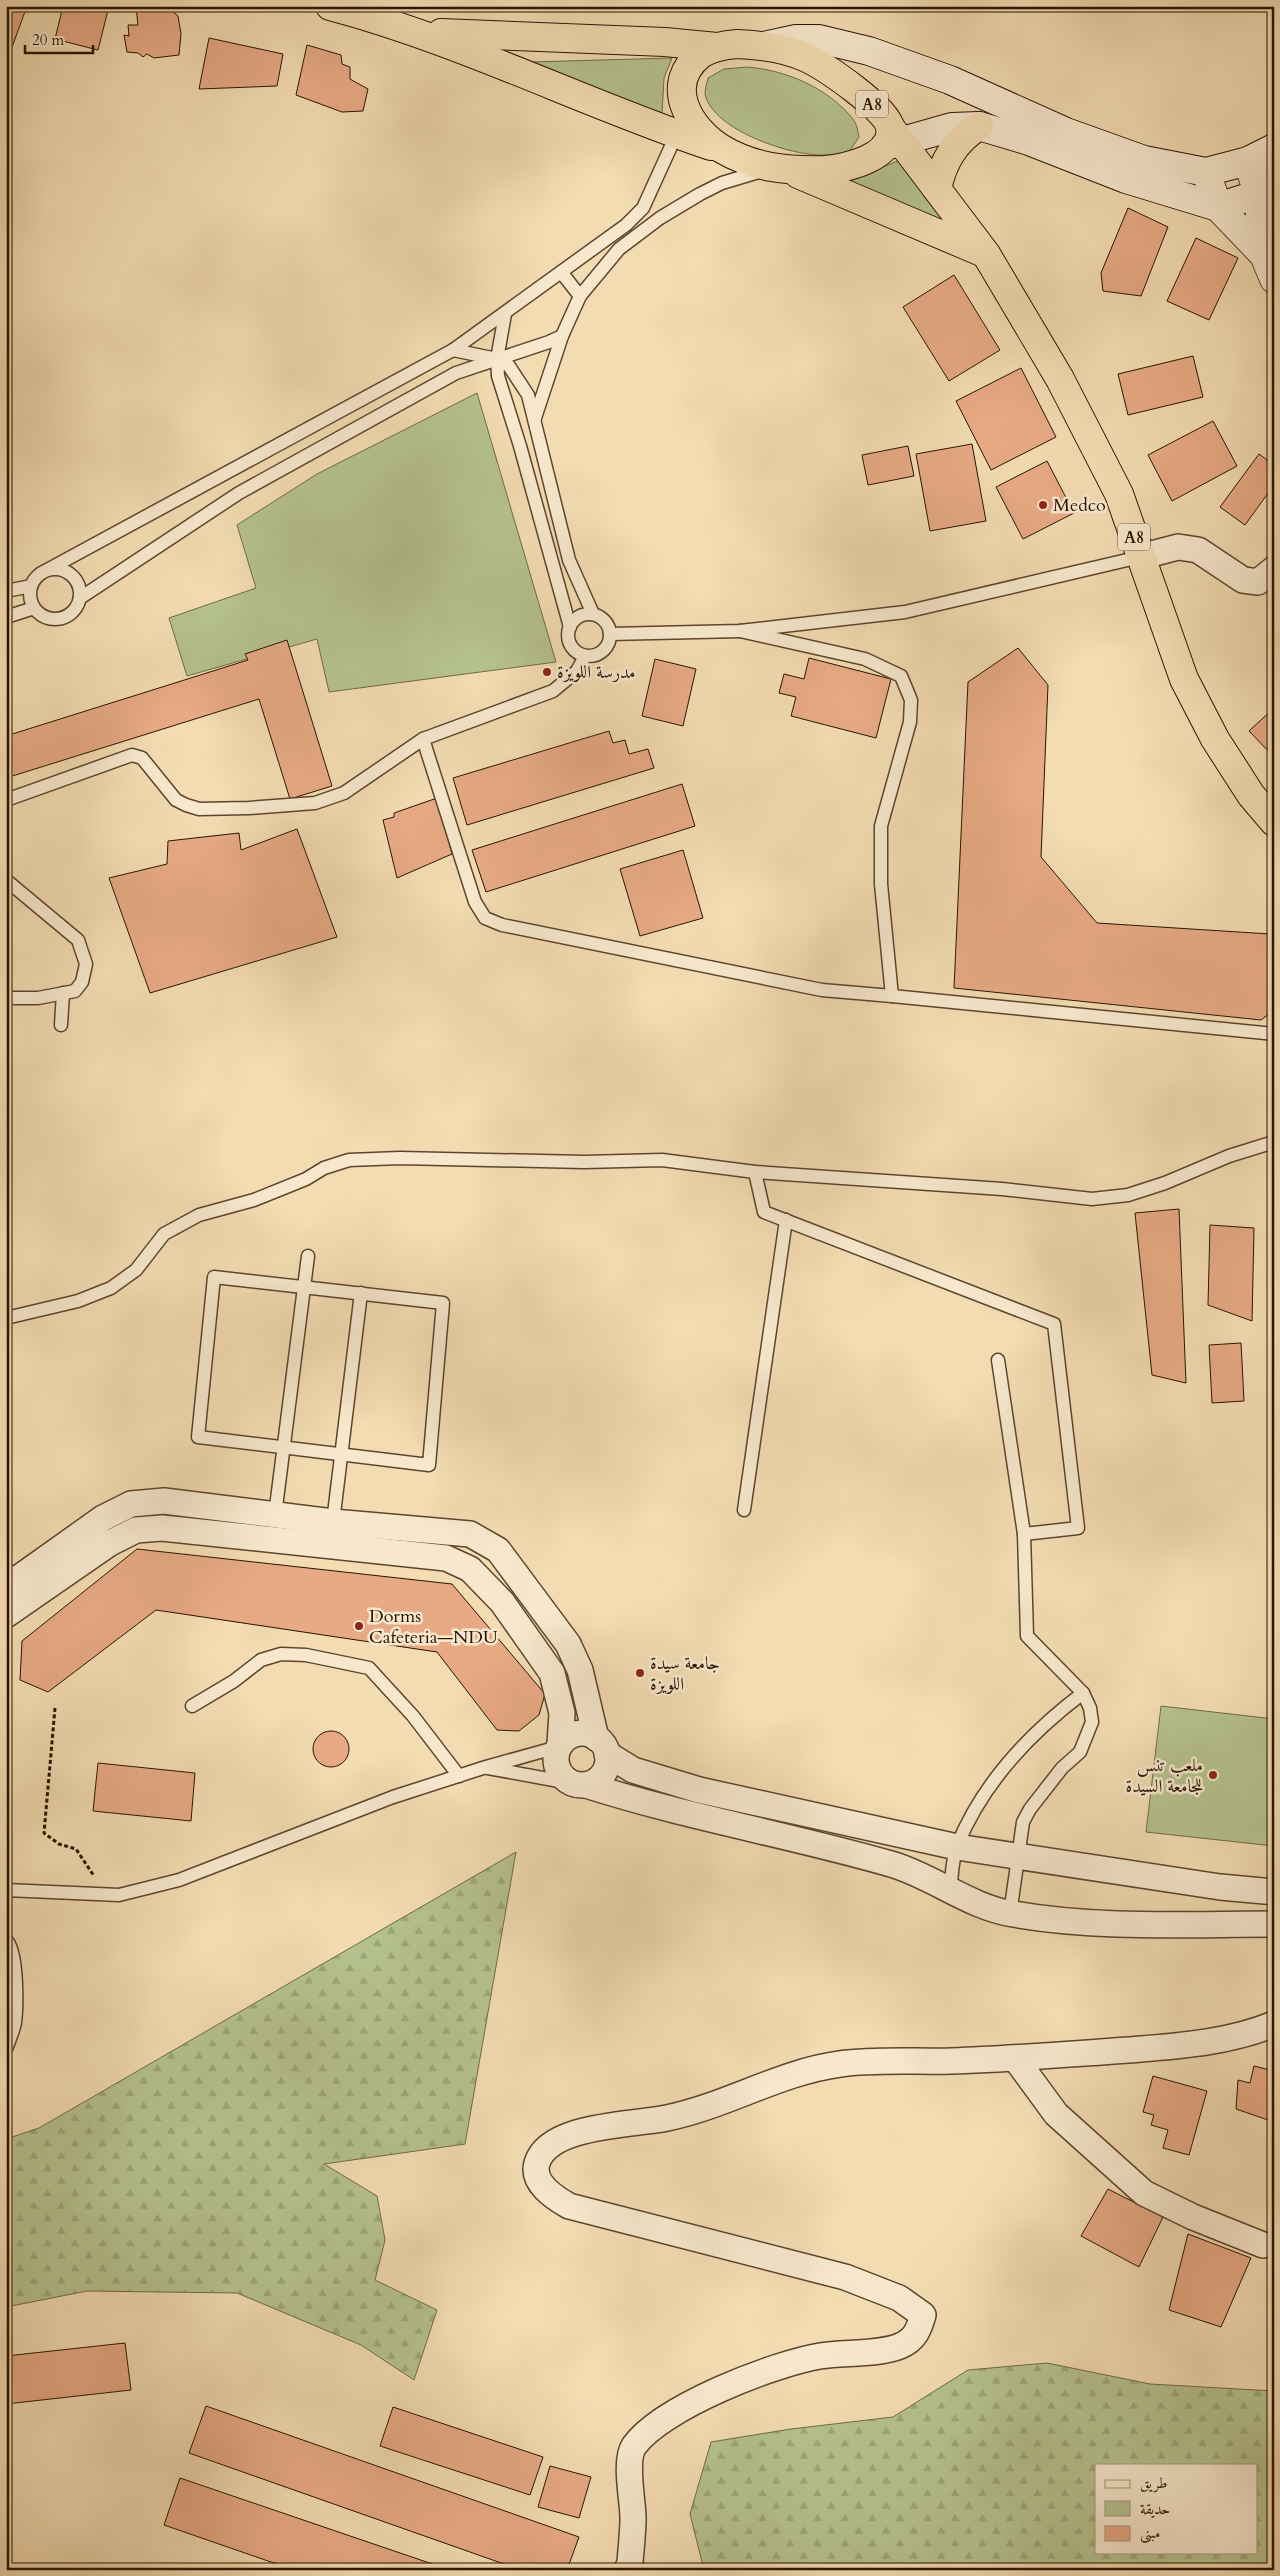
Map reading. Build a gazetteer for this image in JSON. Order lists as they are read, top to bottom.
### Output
{
  "streets": {
    "highway": ["A8"]
  },
  "places": [
    "Medco",
    "مدرسة اللويزة",
    "Dorms Cafeteria—NDU",
    "جامعة سيدة اللويزة",
    "ملعب تنس للجامعة السيدة"
  ],
  "legend": ["طريق", "حديقة", "مبنى"],
  "scale_bar": "20 m"
}
